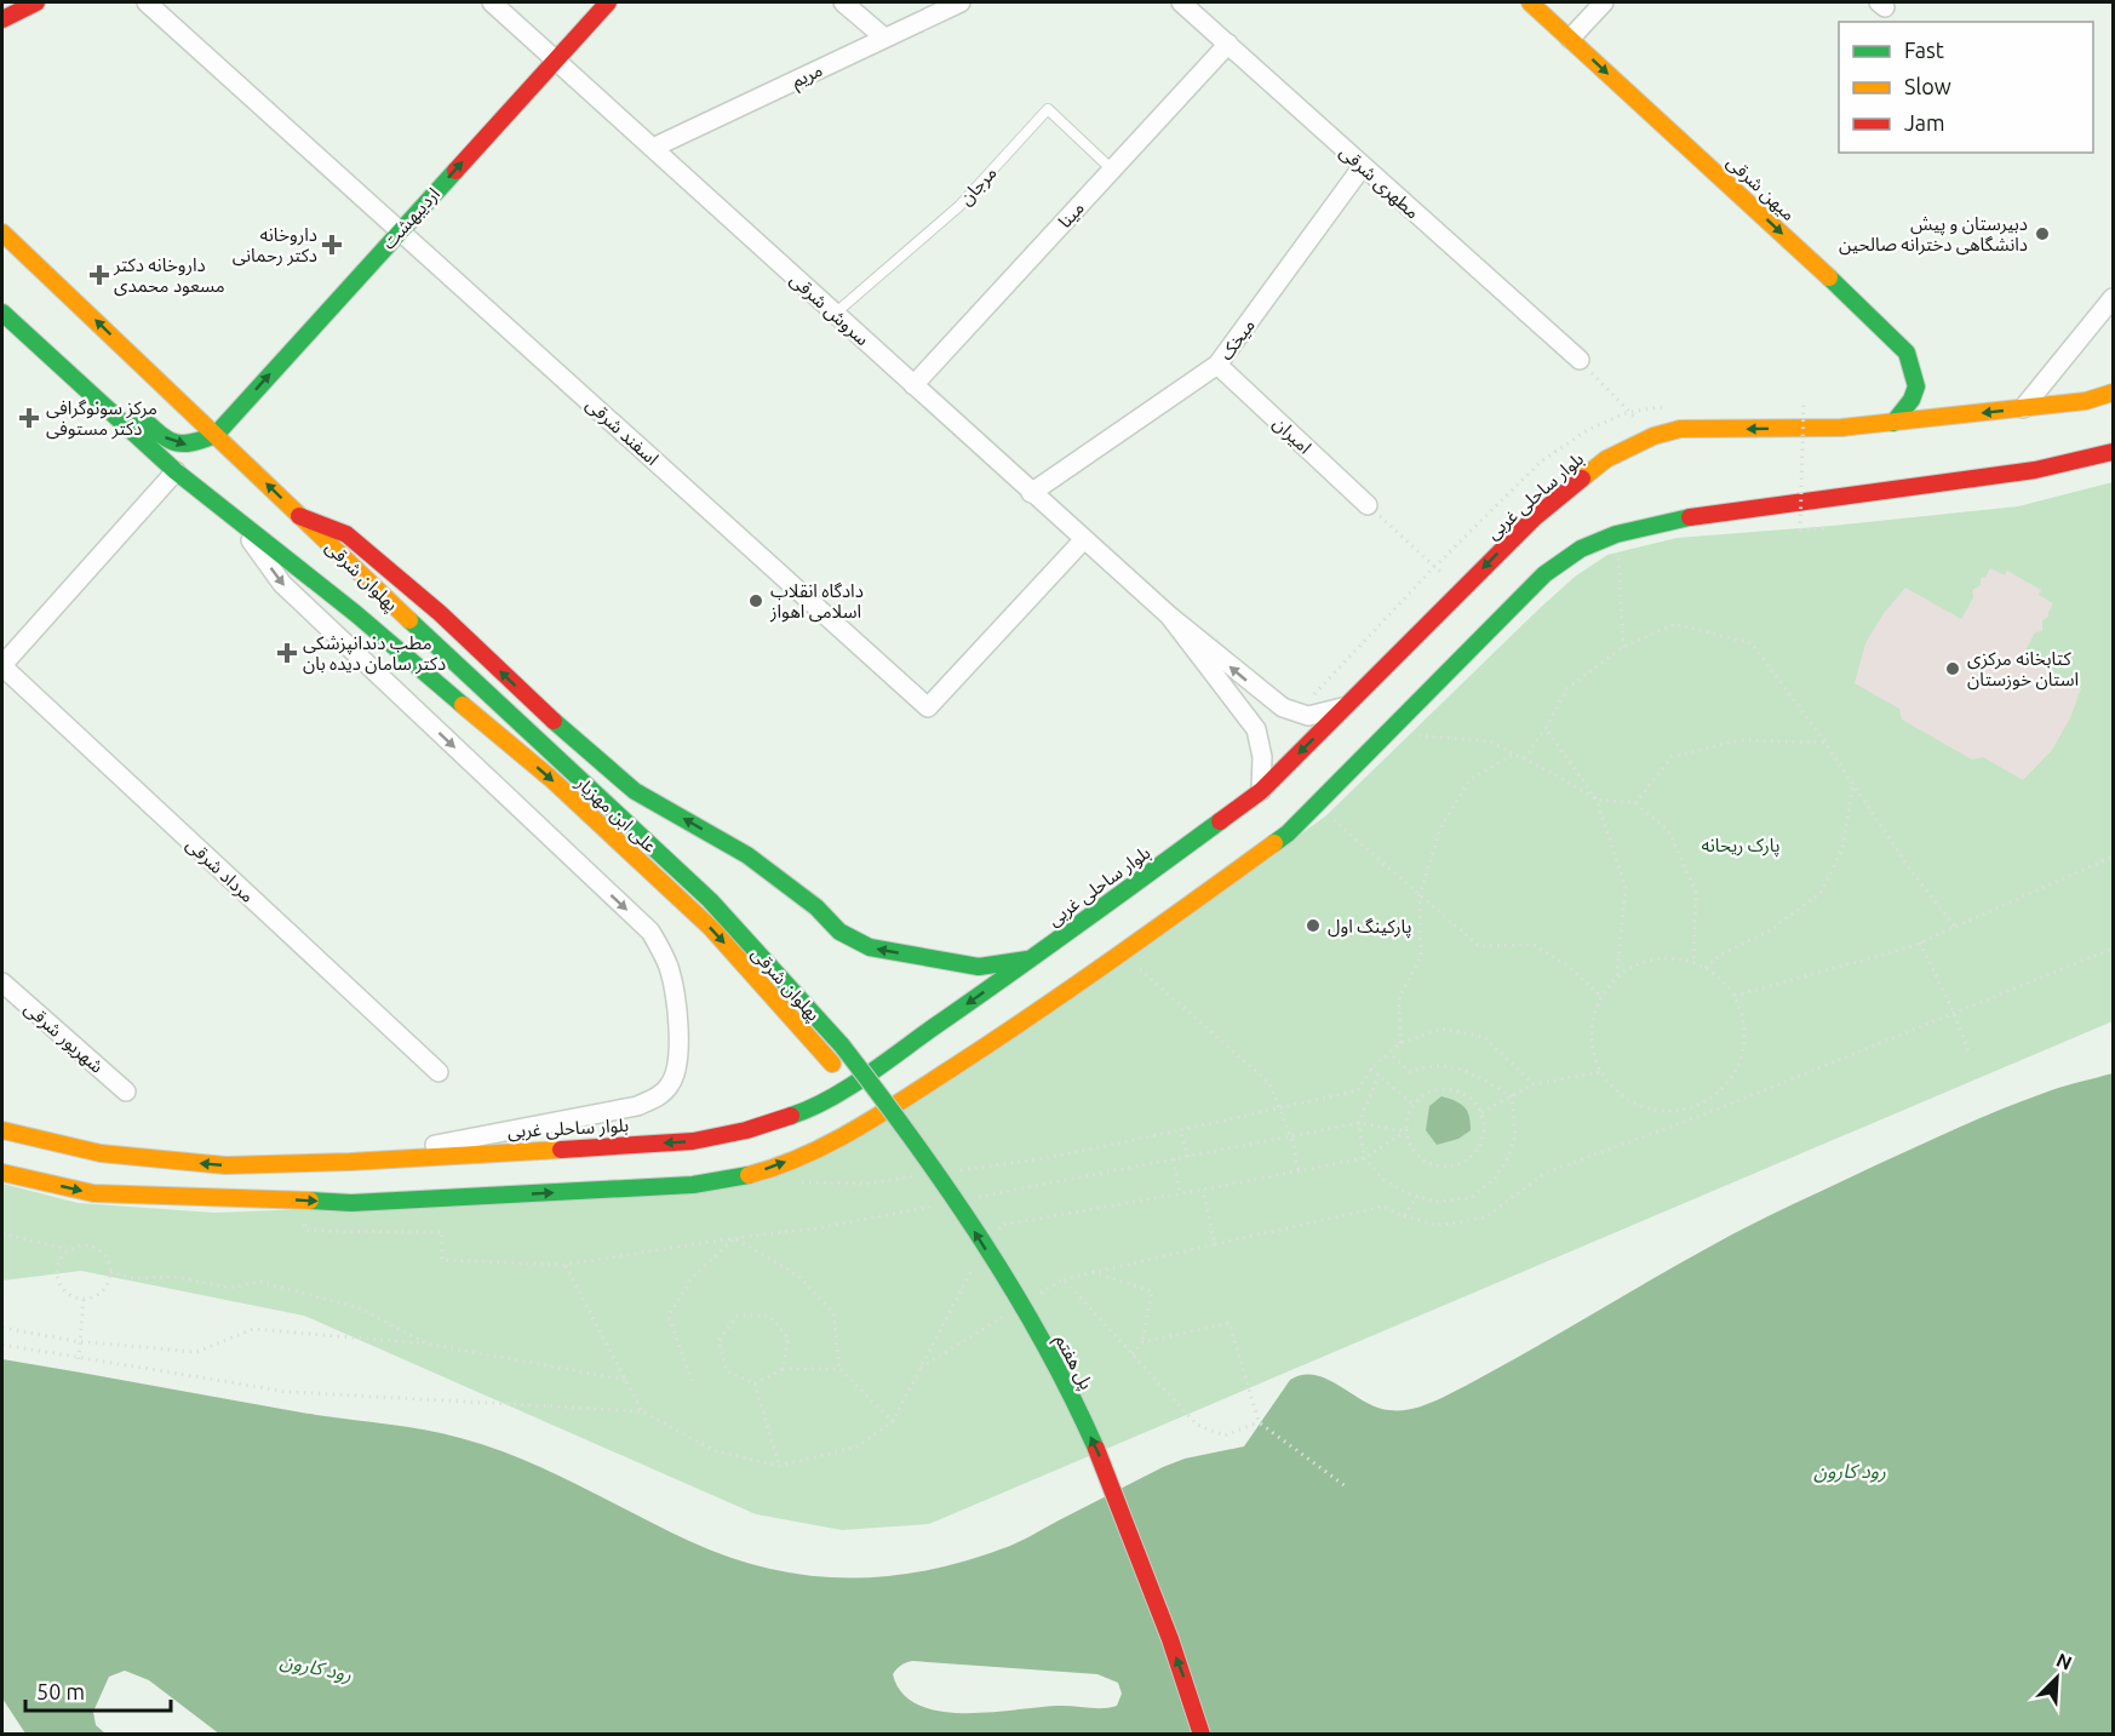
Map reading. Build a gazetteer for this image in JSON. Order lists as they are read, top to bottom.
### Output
{
  "streets": {
    "main road": [
      "میهن شرقی",
      "اردیبهشت",
      "بلوار ساحلی غربی",
      "پهلوان شرقی",
      "علی ابن مهزیار",
      "پل هفتم"
    ],
    "street": [
      "مریم",
      "مطهری شرقی",
      "مینا",
      "سروش شرقی",
      "میخک",
      "اسفند شرقی",
      "امیران",
      "مرداد شرقی",
      "شهریور شرقی"
    ],
    "lane": ["مرجان"]
  },
  "crossings": [
    ["مریم", "سروش شرقی"],
    ["مطهری شرقی", "مینا"],
    ["مطهری شرقی", "میخک"],
    ["مرجان", "مینا"],
    ["مرجان", "سروش شرقی"],
    ["میهن شرقی", "بلوار ساحلی غربی"],
    ["مینا", "سروش شرقی"],
    ["اردیبهشت", "سروش شرقی"],
    ["اردیبهشت", "اسفند شرقی"],
    ["اردیبهشت", "پهلوان شرقی"],
    ["سروش شرقی", "میخک"],
    ["سروش شرقی", "اسفند شرقی"],
    ["میخک", "امیران"],
    ["بلوار ساحلی غربی", "پهلوان شرقی"],
    ["پهلوان شرقی", "علی ابن مهزیار"],
    ["پهلوان شرقی", "پل هفتم"]
  ],
  "one_way": ["میهن شرقی", "اردیبهشت", "پل هفتم"],
  "water": ["رود کارون"],
  "parks": ["پارک ریحانه"],
  "places": {
    "other": [
      "دبیرستان و پیش دانشگاهی دخترانه صالحین",
      "دادگاه انقلاب اسلامی اهواز",
      "کتابخانه مرکزی استان خوزستان",
      "پارکینگ اول"
    ],
    "health": [
      "داروخانه دکتر رحمانی",
      "داروخانه دکتر مسعود محمدی",
      "مرکز سونوگرافی دکتر مستوفی",
      "مطب دندانپزشکی دکتر سامان دیده بان"
    ]
  },
  "legend": ["Fast", "Slow", "Jam"],
  "scale_bar": "50 m",
  "north": "top right"
}
